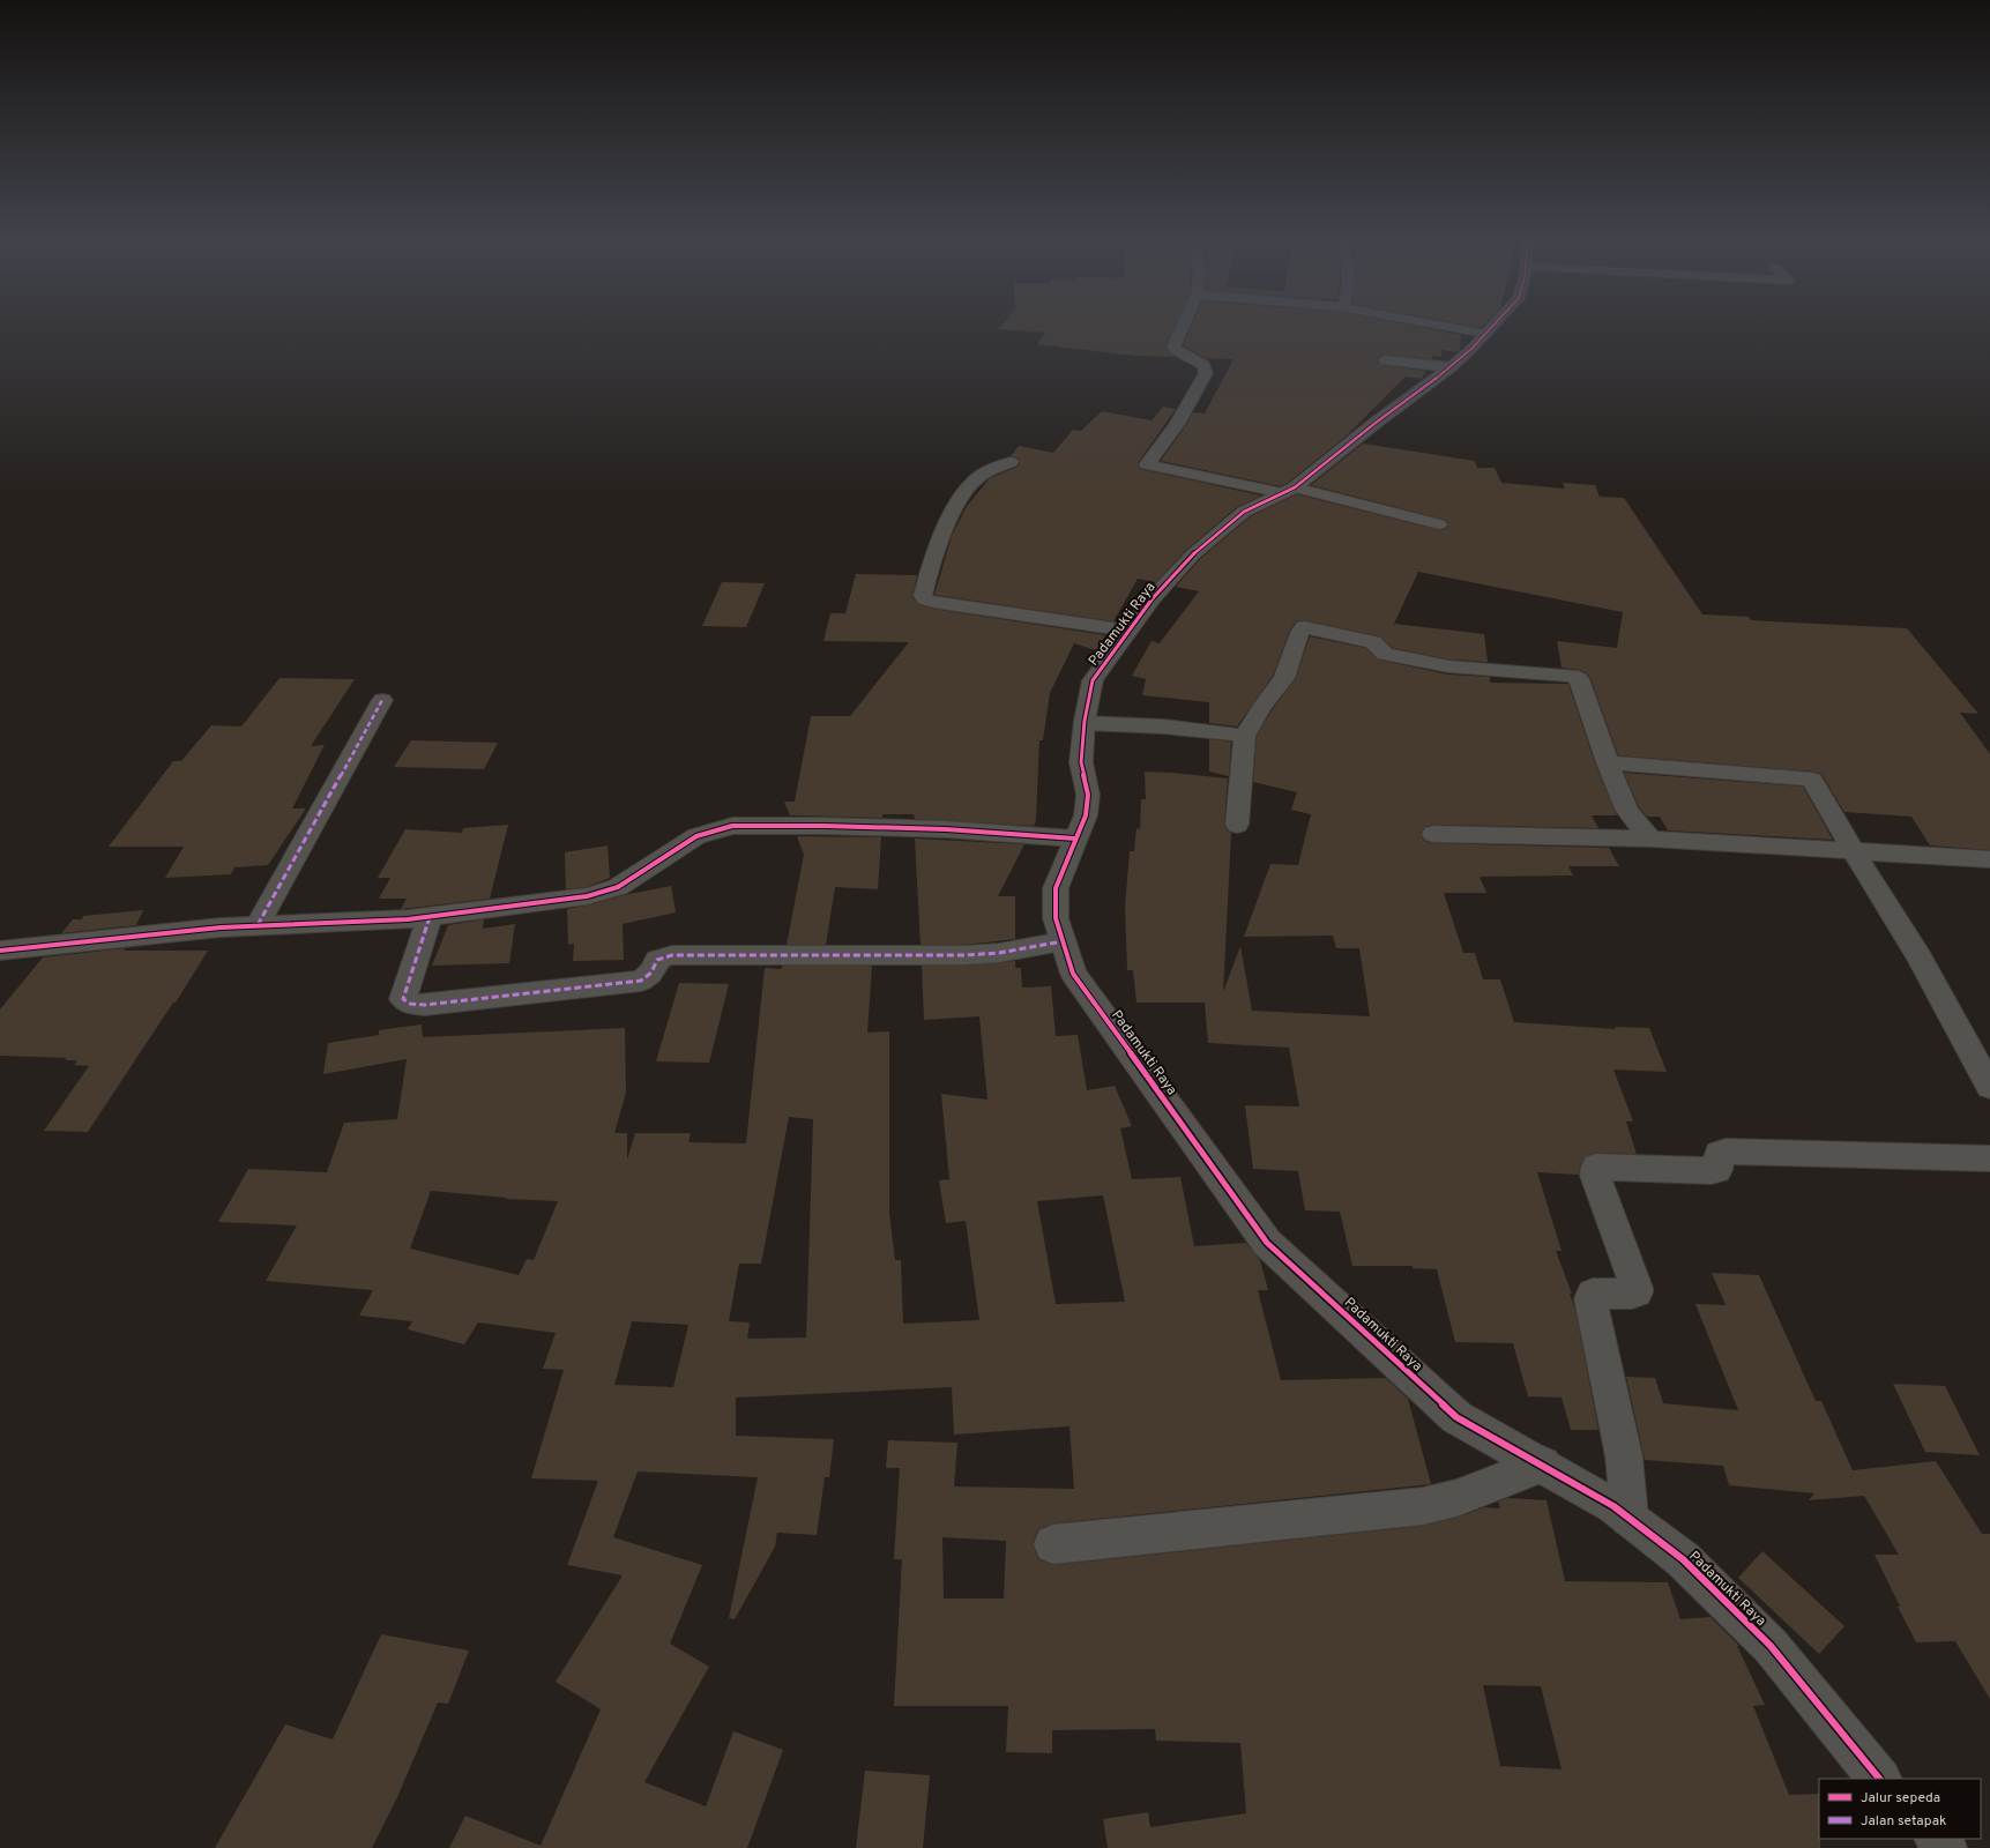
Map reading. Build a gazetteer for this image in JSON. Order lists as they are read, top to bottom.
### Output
{
  "streets": {
    "street": ["Padamukti Raya"]
  },
  "legend": ["Jalur sepeda", "Jalan setapak"]
}
